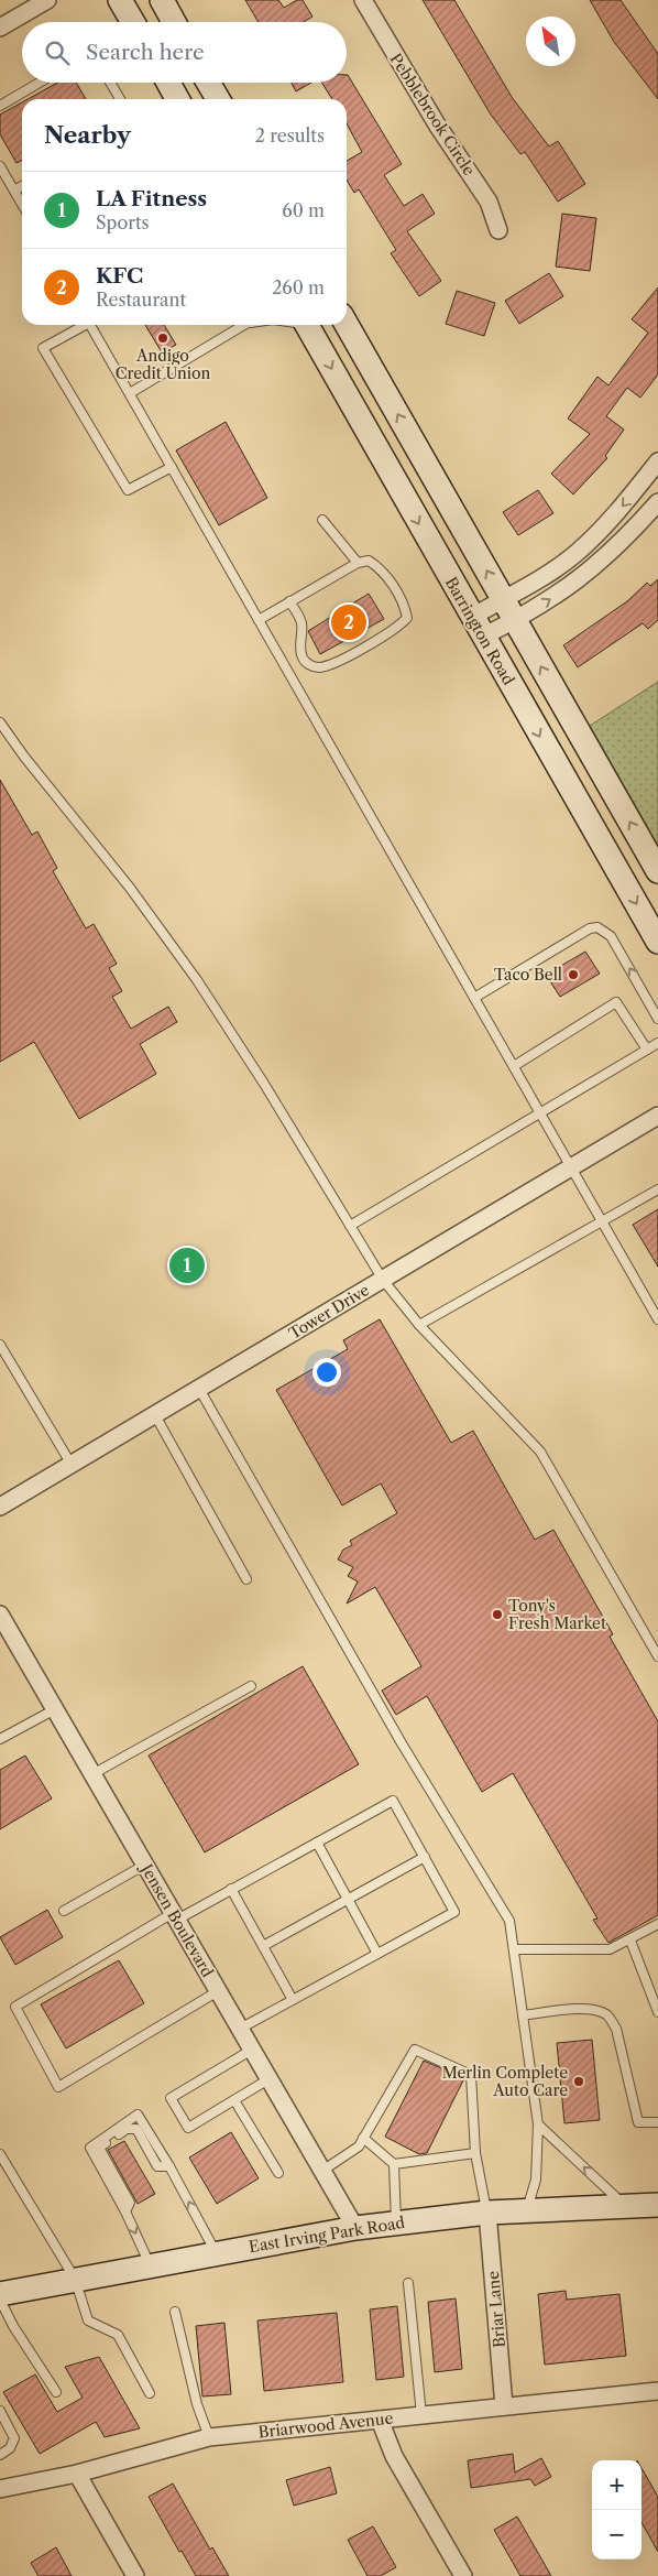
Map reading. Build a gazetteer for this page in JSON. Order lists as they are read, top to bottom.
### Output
{
  "streets": {
    "main road": ["Barrington Road", "East Irving Park Road"],
    "street": [
      "Pebblebrook Circle",
      "Tower Drive",
      "Jensen Boulevard",
      "Briar Lane",
      "Briarwood Avenue"
    ]
  },
  "crossings": [
    ["Jensen Boulevard", "East Irving Park Road"],
    ["East Irving Park Road", "Briar Lane"],
    ["Briar Lane", "Briarwood Avenue"]
  ],
  "places": [
    "Andigo Credit Union",
    "Taco Bell",
    "Tony's Fresh Market",
    "Merlin Complete Auto Care"
  ],
  "north": "top left",
  "page": {
    "search": "Search here",
    "heading": ["Nearby", "2 results"],
    "list": [
      {
        "mark": "1",
        "name": "LA Fitness",
        "note": "Sports",
        "value": "60 m"
      },
      {
        "mark": "2",
        "name": "KFC",
        "note": "Restaurant",
        "value": "260 m"
      }
    ],
    "pins": ["2", "1"],
    "map_buttons": ["+", "−"]
  }
}
